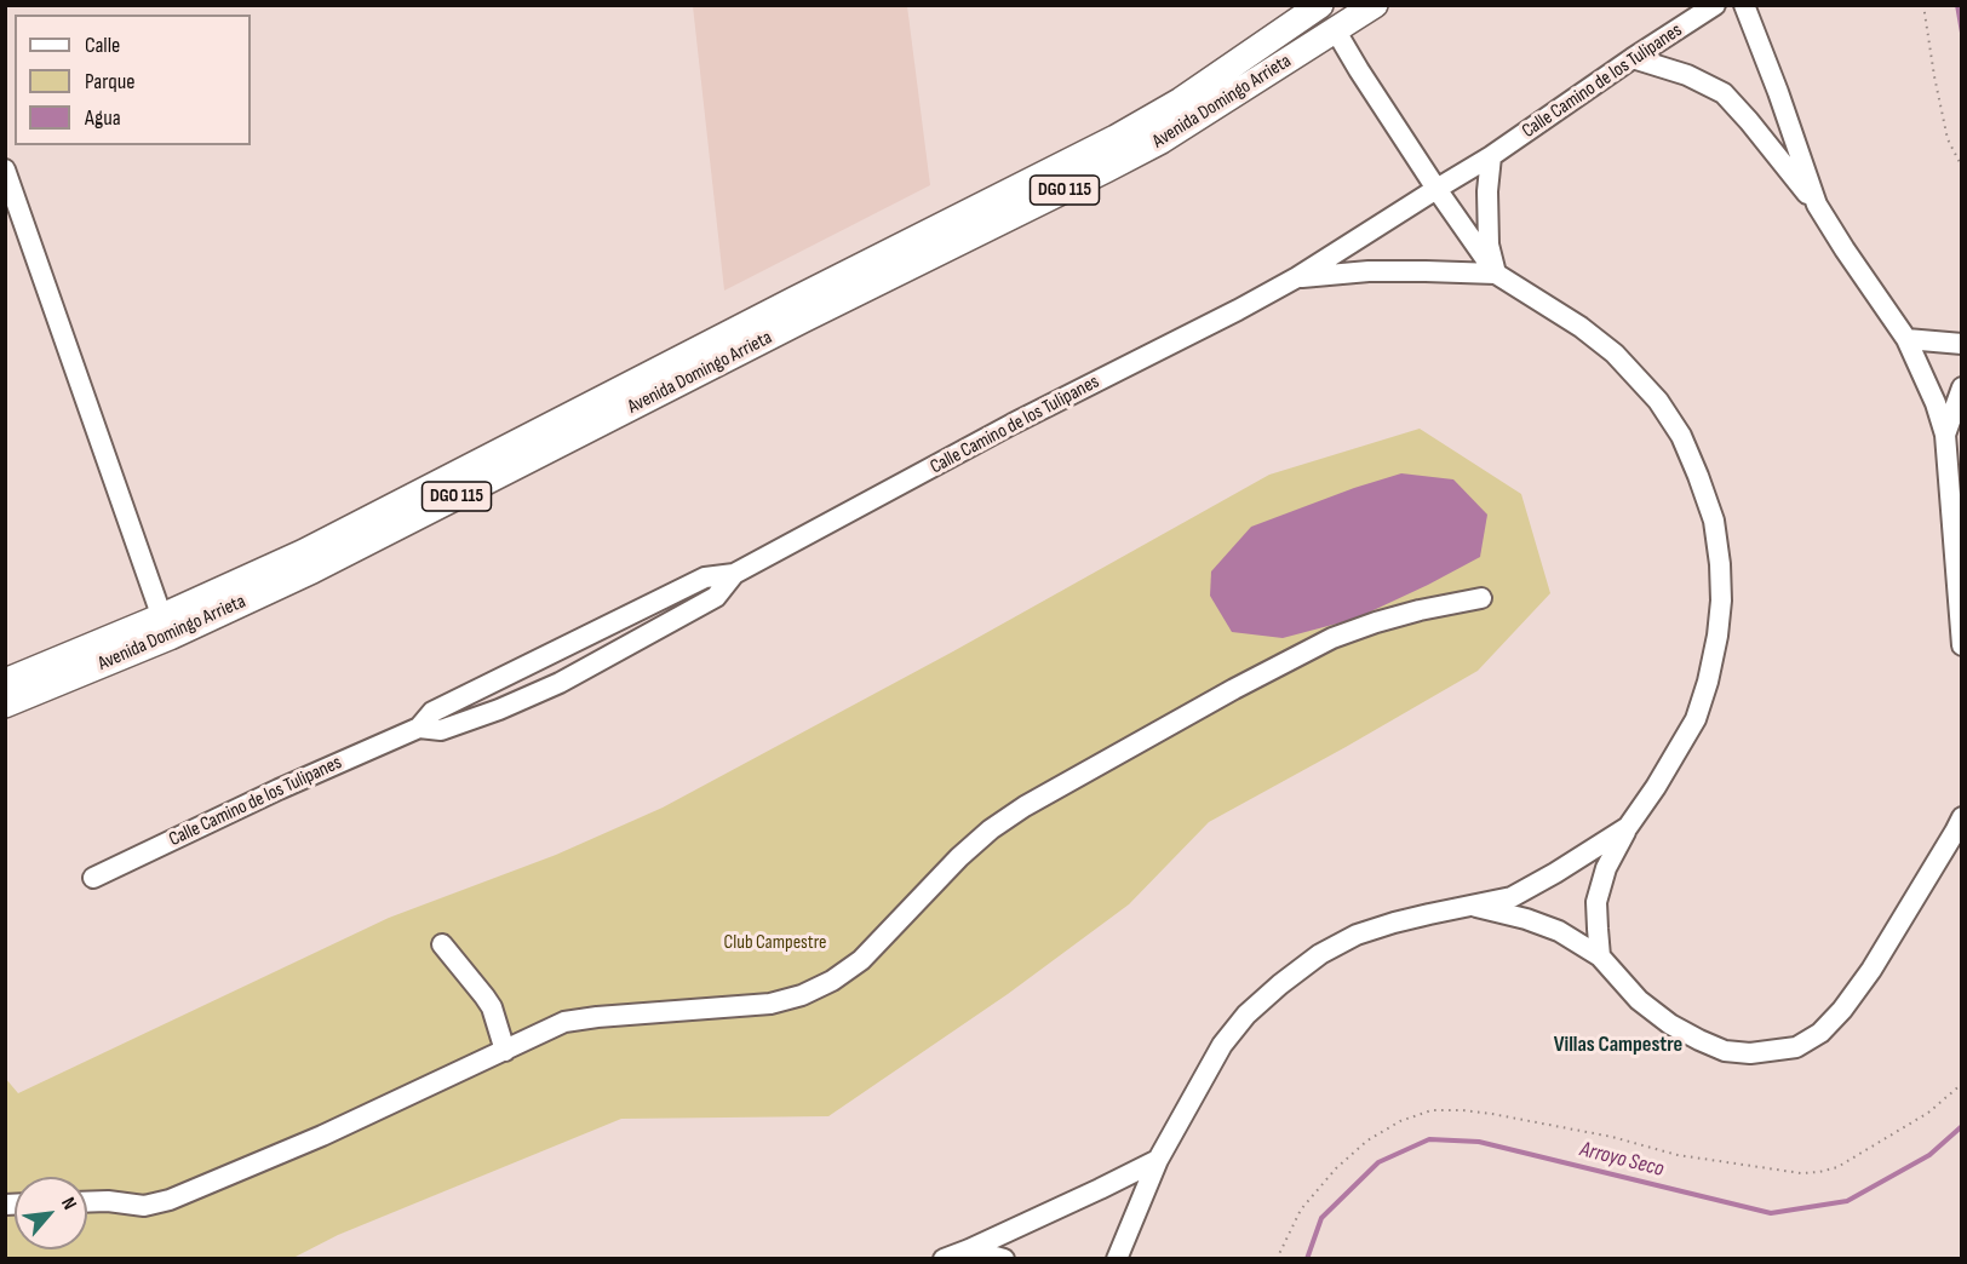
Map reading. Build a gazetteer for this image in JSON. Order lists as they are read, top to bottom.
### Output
{
  "streets": {
    "main road": ["Avenida Domingo Arrieta", "DGO 115"],
    "street": ["Calle Camino de los Tulipanes"]
  },
  "crossings": [
    ["Calle Camino de los Tulipanes", "Avenida Domingo Arrieta"]
  ],
  "districts": ["Villas Campestre"],
  "water": ["Arroyo Seco"],
  "parks": ["Club Campestre"],
  "legend": ["Calle", "Parque", "Agua"],
  "north": "top right"
}
